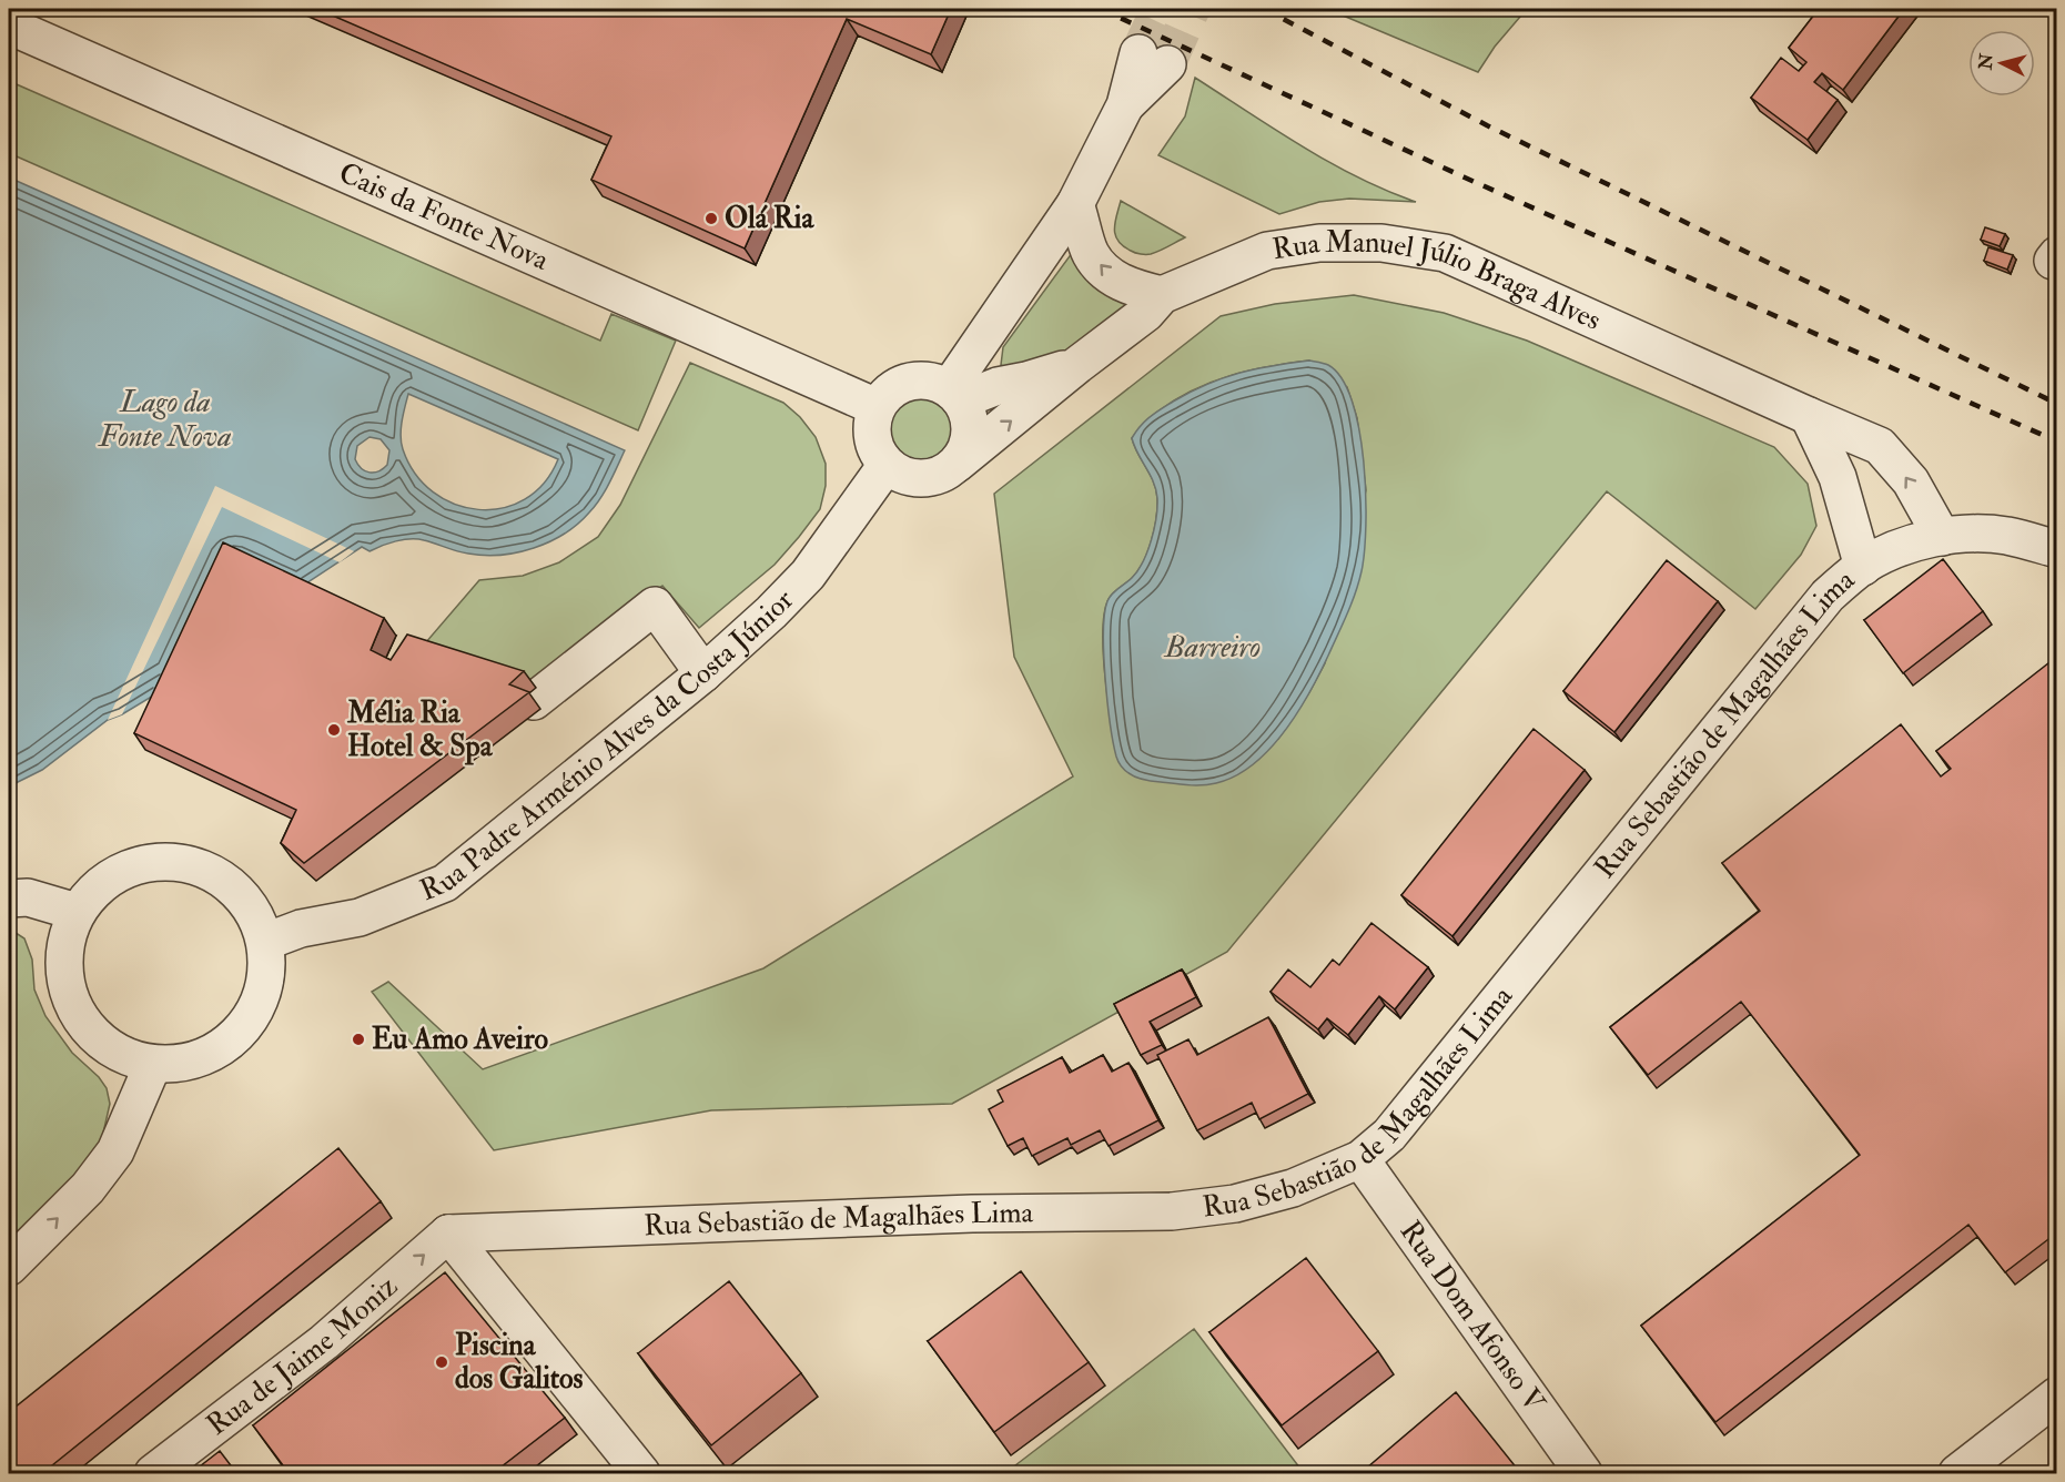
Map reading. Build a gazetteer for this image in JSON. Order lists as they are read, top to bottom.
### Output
{
  "streets": {
    "street": [
      "Cais da Fonte Nova",
      "Rua Manuel Júlio Braga Alves",
      "Rua Sebastião de Magalhães Lima",
      "Rua Padre Arménio Alves da Costa Júnior",
      "Rua Dom Afonso V",
      "Rua de Jaime Moniz"
    ]
  },
  "crossings": [
    ["Cais da Fonte Nova", "Rua Manuel Júlio Braga Alves"],
    ["Cais da Fonte Nova", "Rua Padre Arménio Alves da Costa Júnior"],
    ["Rua Manuel Júlio Braga Alves", "Rua Sebastião de Magalhães Lima"],
    ["Rua Manuel Júlio Braga Alves", "Rua Padre Arménio Alves da Costa Júnior"],
    ["Rua Sebastião de Magalhães Lima", "Rua Dom Afonso V"],
    ["Rua Sebastião de Magalhães Lima", "Rua de Jaime Moniz"]
  ],
  "water": ["Lago da Fonte Nova", "Barreiro"],
  "places": [
    "Olá Ria",
    "Mélia Ria Hotel & Spa",
    "Eu Amo Aveiro",
    "Piscina dos Galitos"
  ],
  "north": "left"
}
